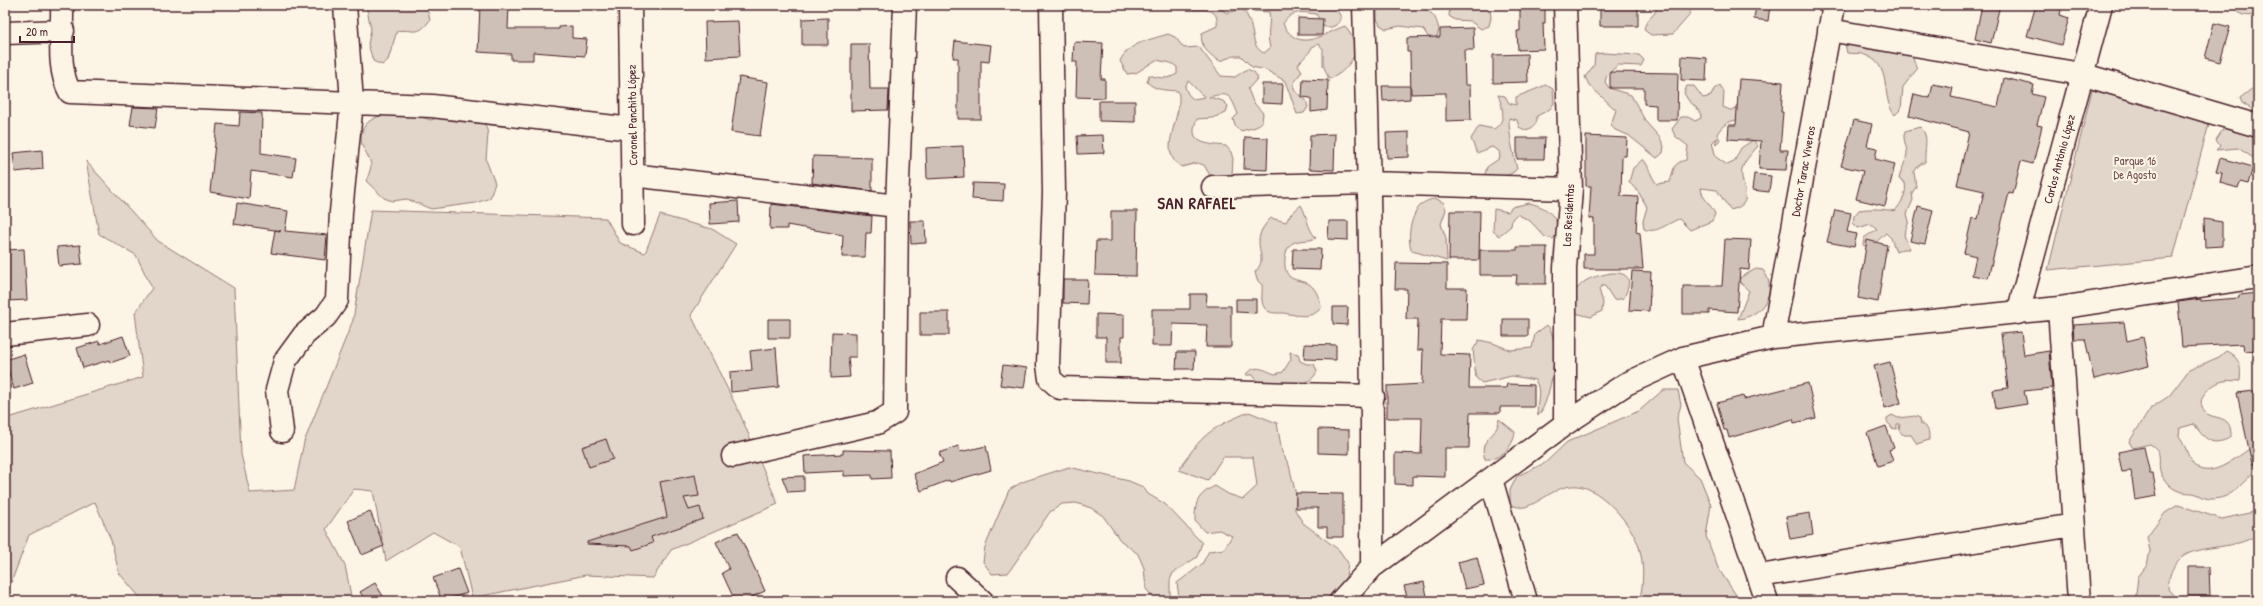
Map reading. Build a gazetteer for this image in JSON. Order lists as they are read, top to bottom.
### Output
{
  "streets": {
    "street": [
      "Coronel Panchito López",
      "Carlos António López",
      "Doctor Tarac Viveros",
      "Las Residentas"
    ]
  },
  "districts": ["SAN RAFAEL"],
  "parks": ["Parque 16 De Agosto"],
  "scale_bar": "20 m"
}
